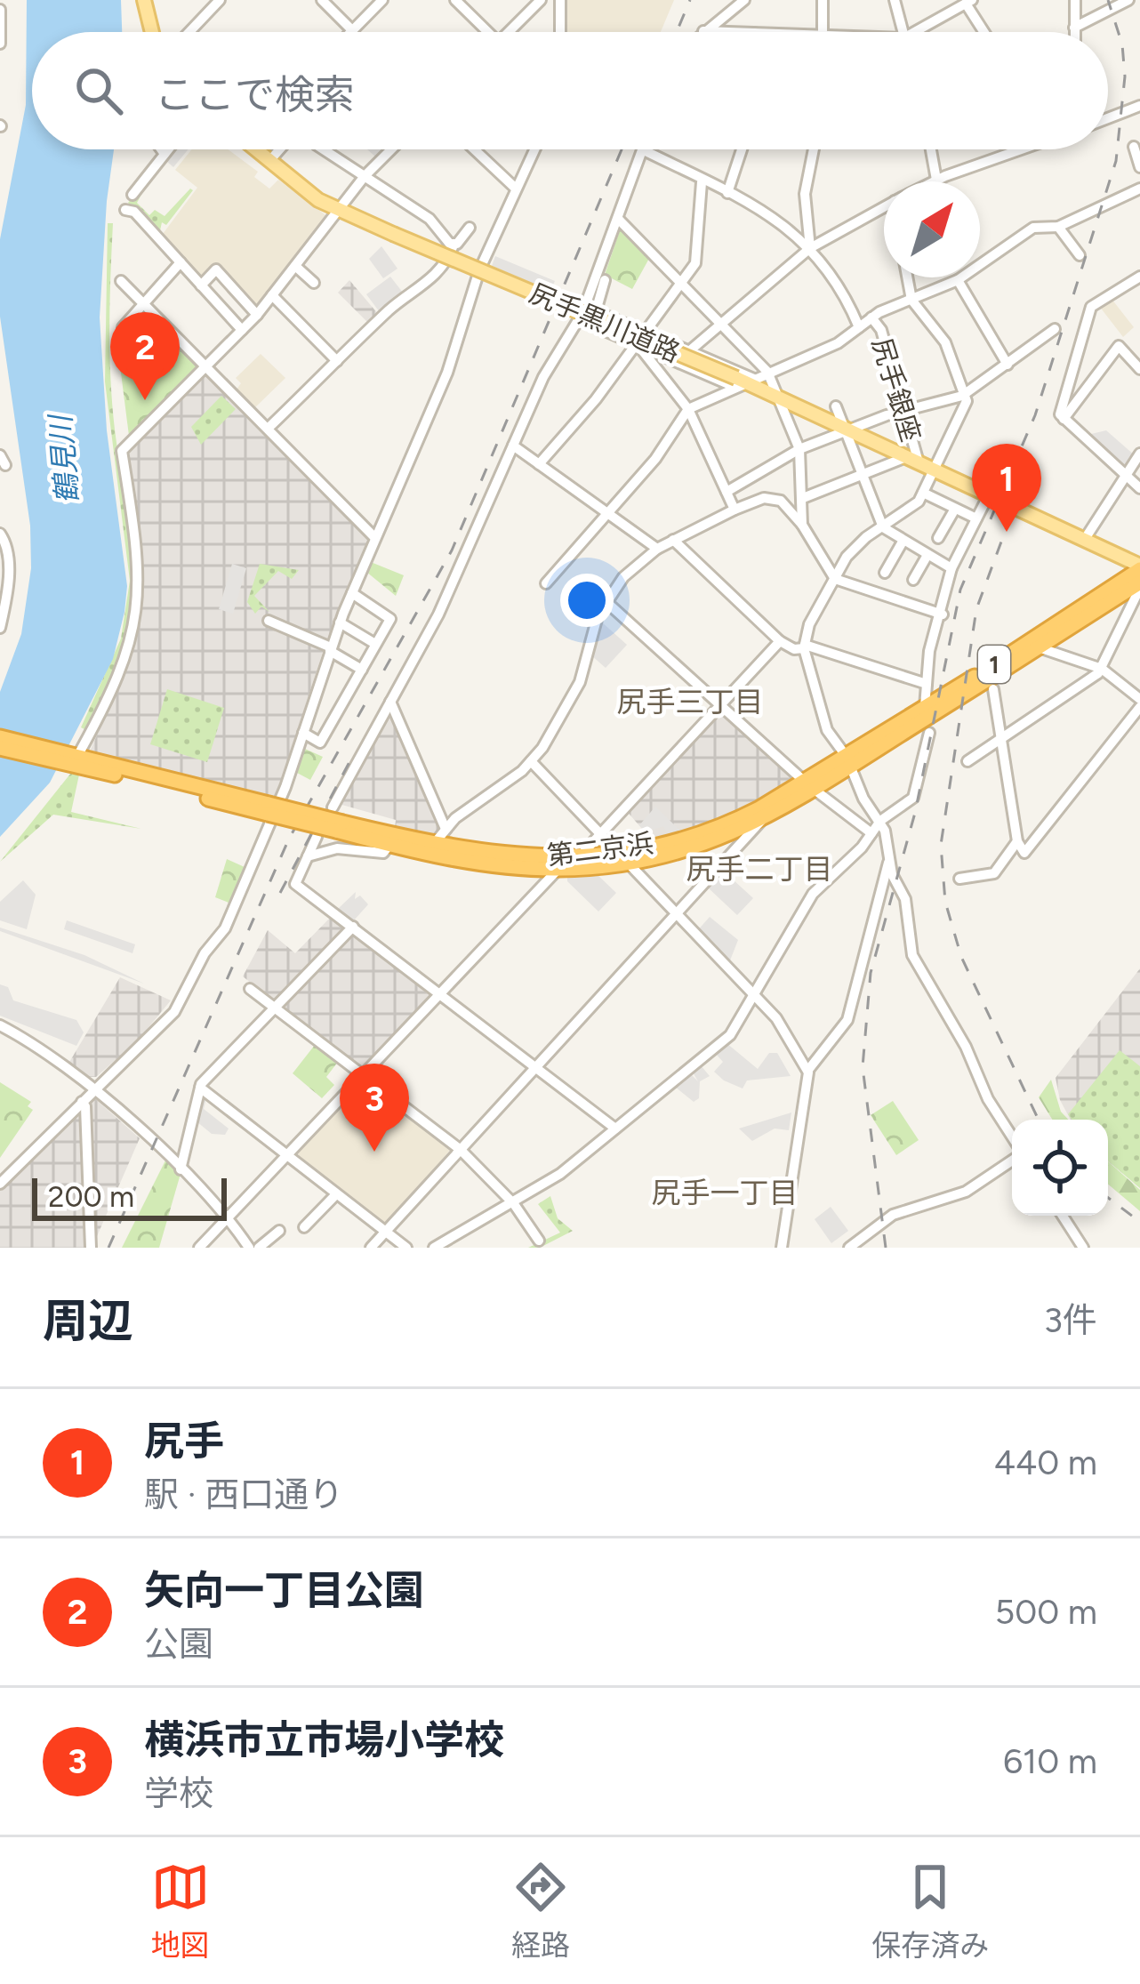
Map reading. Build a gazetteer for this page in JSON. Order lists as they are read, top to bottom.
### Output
{
  "streets": {
    "highway": ["1", "第二京浜"],
    "main road": ["尻手黒川道路"],
    "street": ["尻手銀座"]
  },
  "crossings": [
    ["尻手黒川道路", "尻手銀座"],
    ["尻手黒川道路", "第二京浜"]
  ],
  "districts": ["尻手三丁目", "尻手二丁目", "尻手一丁目"],
  "water": ["鶴見川"],
  "scale_bar": "200 m",
  "north": "top right",
  "page": {
    "search": "ここで検索",
    "pins": ["2", "1", "3"],
    "scale": "200 m",
    "heading": ["周辺", "3件"],
    "list": [
      {
        "mark": "1",
        "name": "尻手",
        "note": "駅 · 西口通り",
        "value": "440 m"
      },
      {
        "mark": "2",
        "name": "矢向一丁目公園",
        "note": "公園",
        "value": "500 m"
      },
      {
        "mark": "3",
        "name": "横浜市立市場小学校",
        "note": "学校",
        "value": "610 m"
      }
    ],
    "nav": ["地図", "経路", "保存済み"]
  }
}
